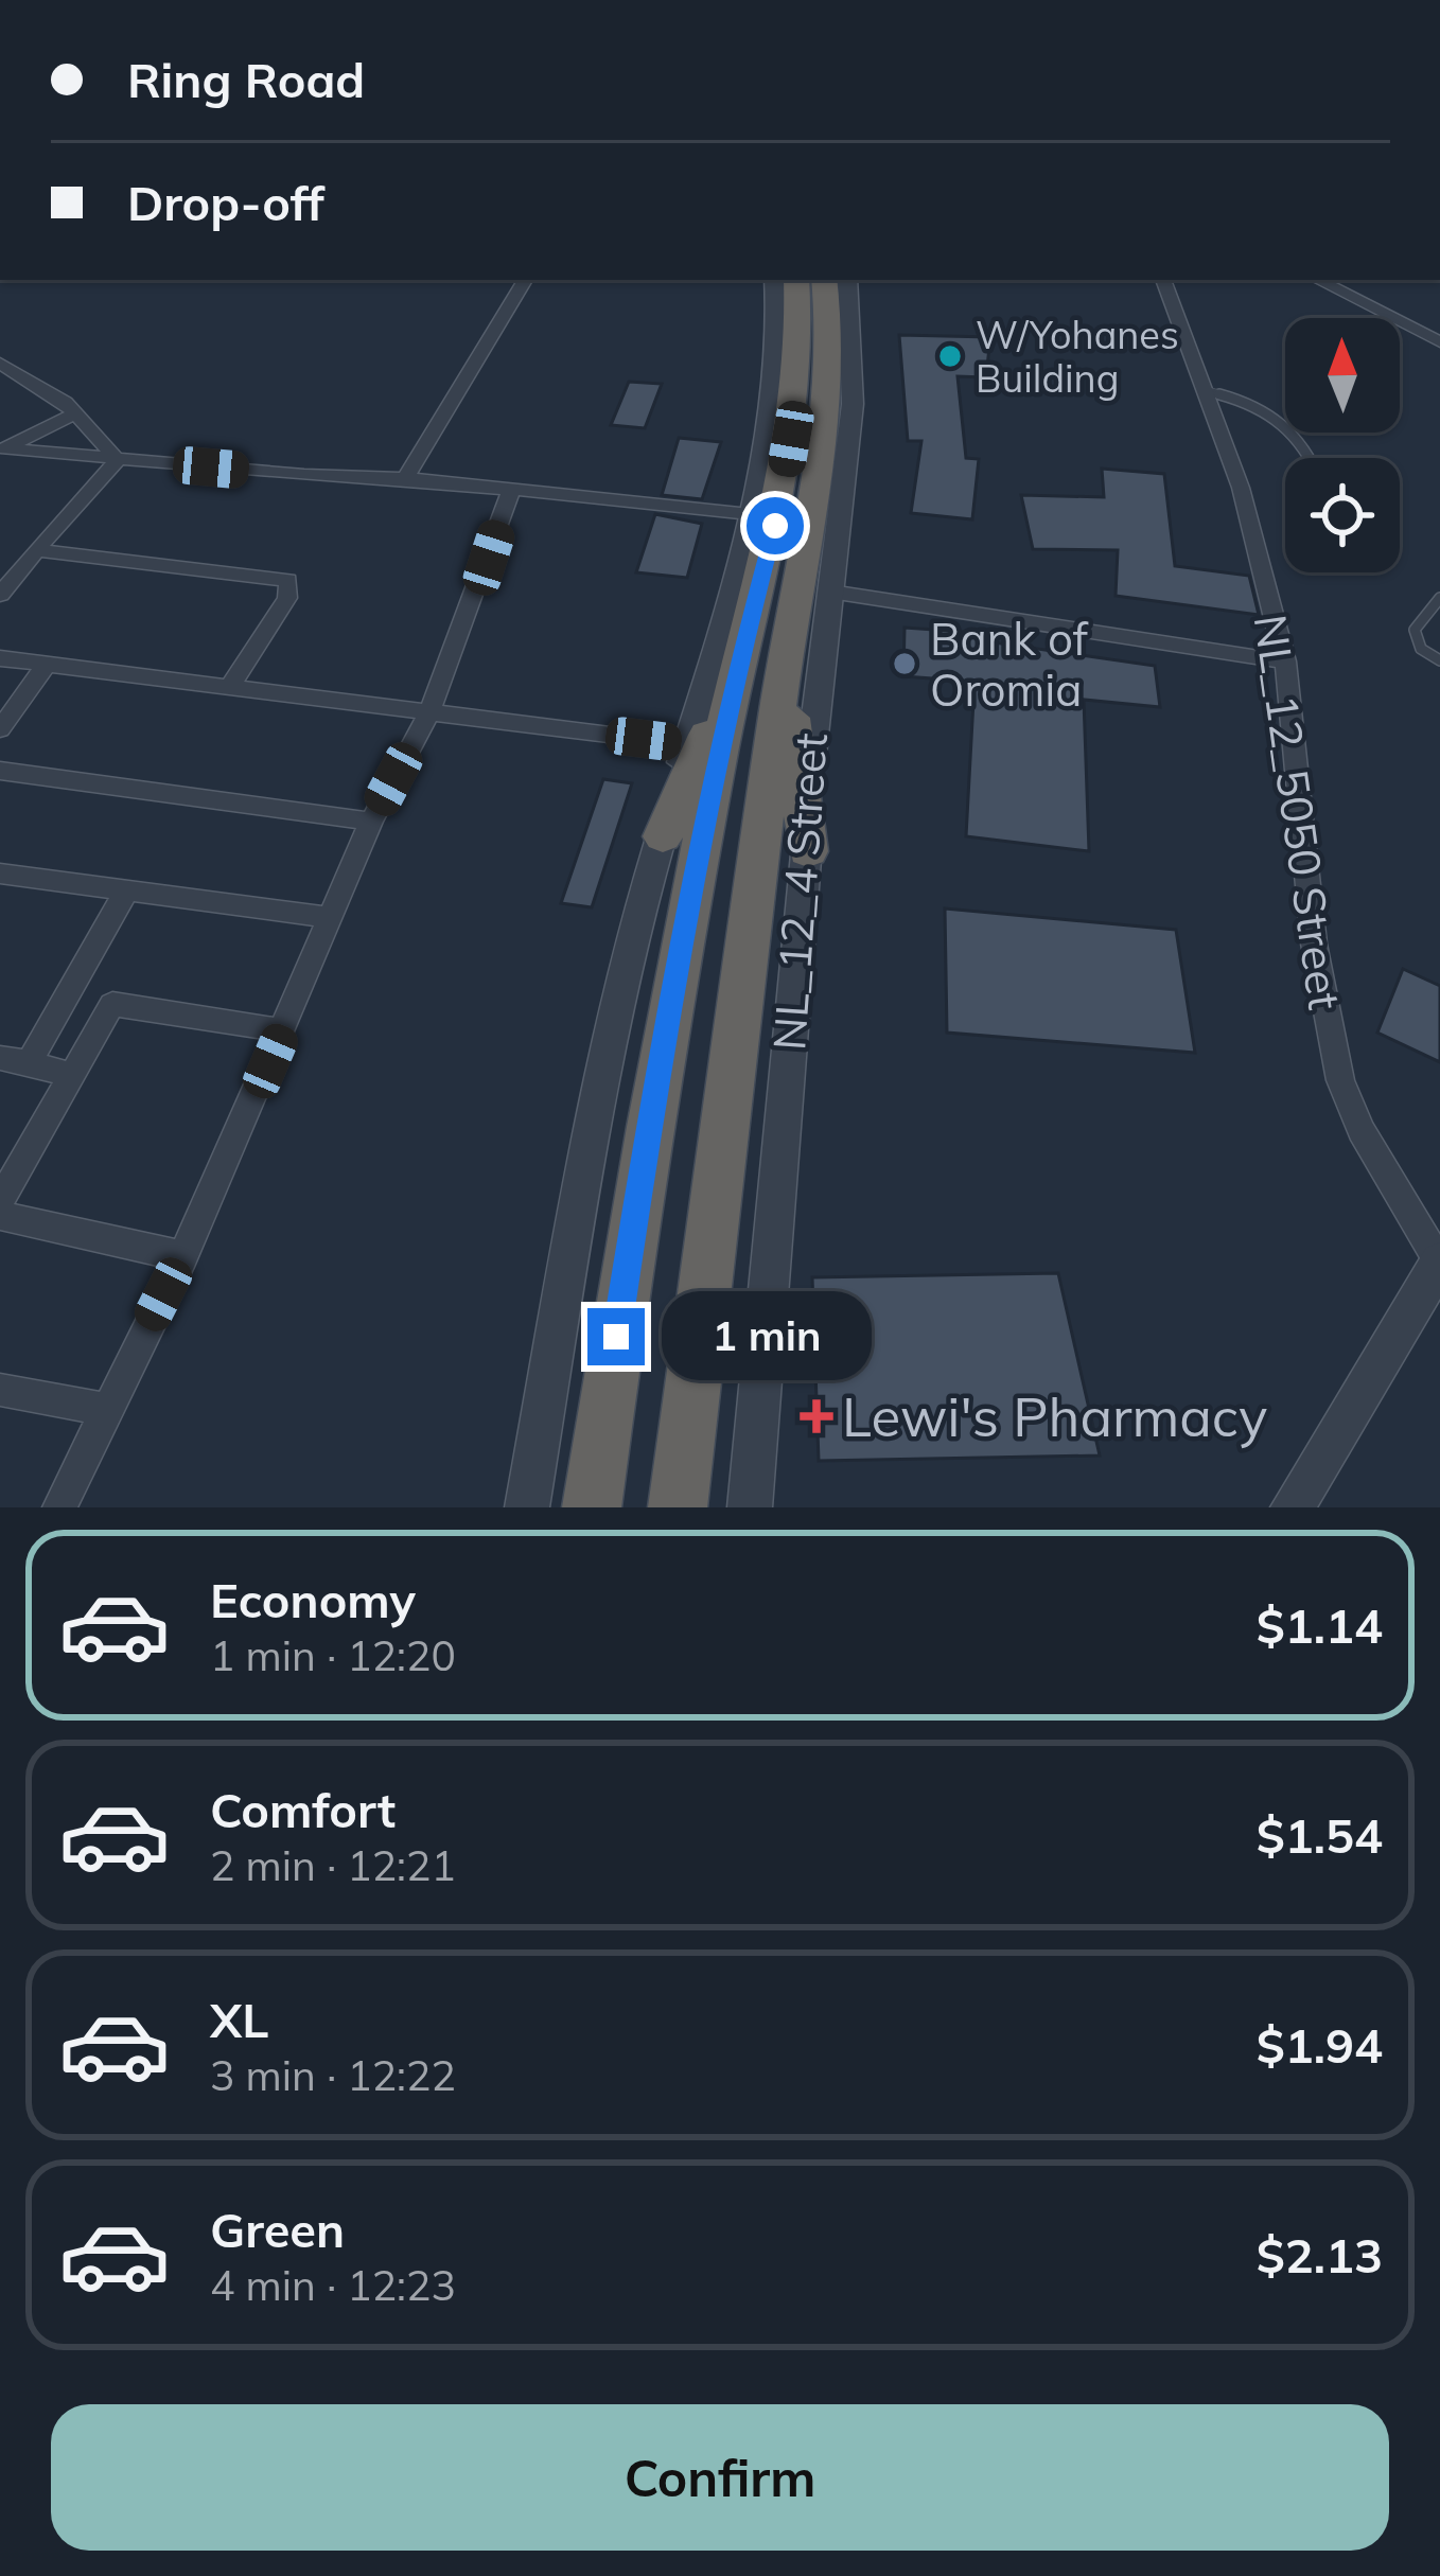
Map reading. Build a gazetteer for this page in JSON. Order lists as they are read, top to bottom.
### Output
{
  "streets": {
    "street": ["NL_12_5050 Street", "NL_12_4 Street"]
  },
  "places": {
    "other": ["W/Yohanes Building", "Bank of Oromia"],
    "health": ["Lewi's Pharmacy"]
  },
  "north": "top",
  "page": {
    "banner": ["Ring Road", "Drop-off"],
    "bubble": "1 min",
    "list": [
      {
        "name": "Economy",
        "note": "1 min · 12:20",
        "value": "$1.14"
      },
      {
        "name": "Comfort",
        "note": "2 min · 12:21",
        "value": "$1.54"
      },
      {
        "name": "XL",
        "note": "3 min · 12:22",
        "value": "$1.94"
      },
      {
        "name": "Green",
        "note": "4 min · 12:23",
        "value": "$2.13"
      }
    ],
    "buttons": "Confirm"
  }
}
